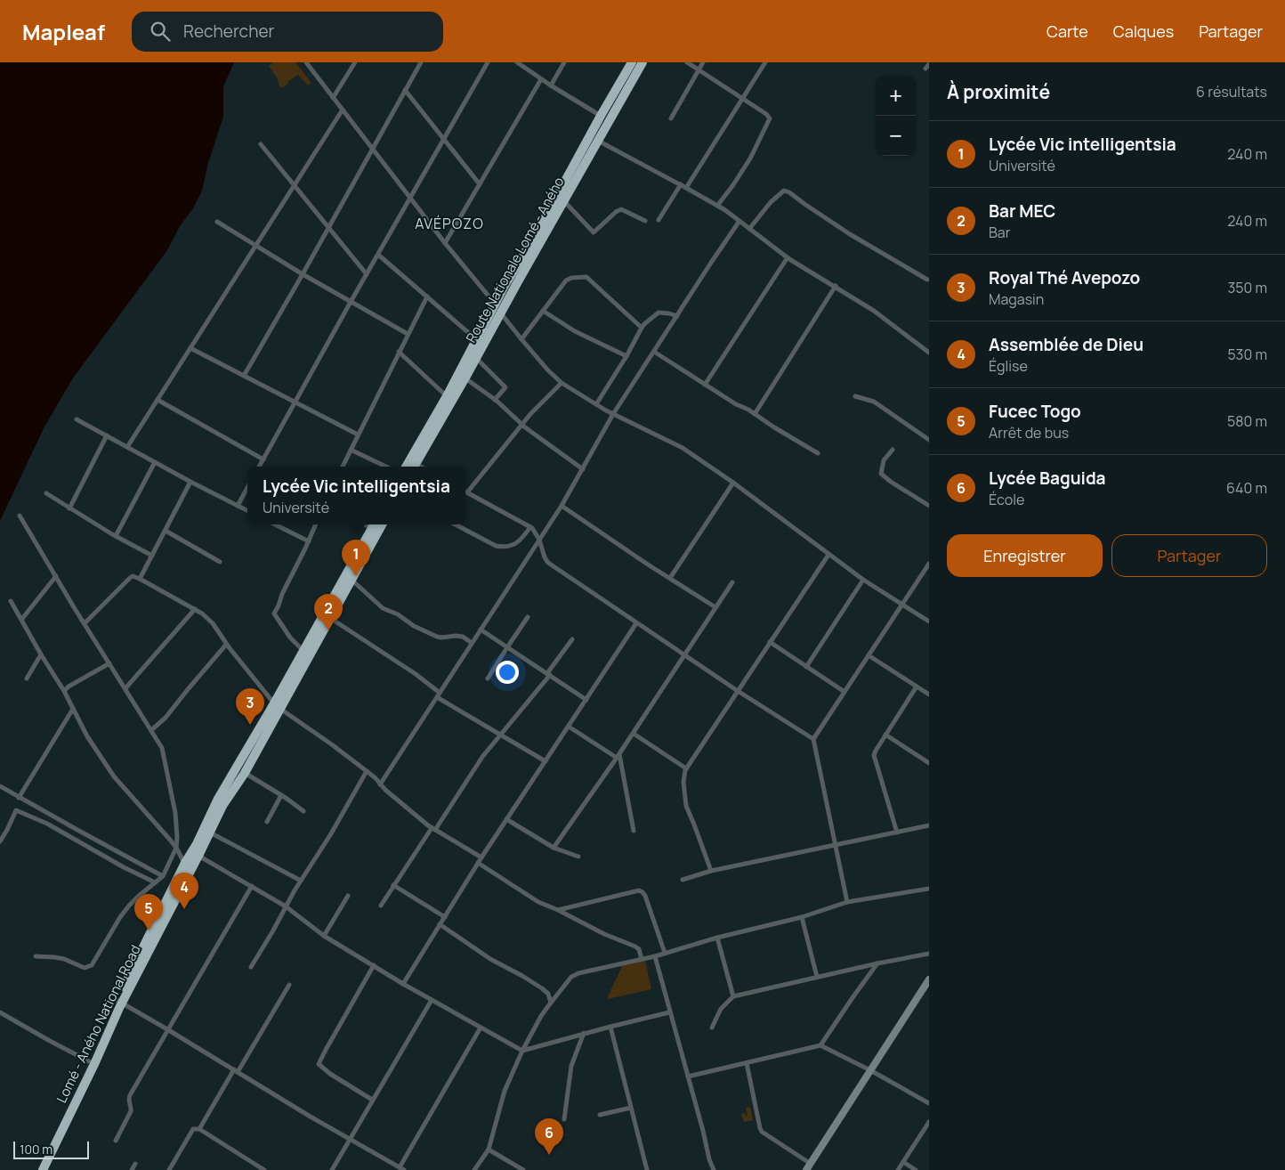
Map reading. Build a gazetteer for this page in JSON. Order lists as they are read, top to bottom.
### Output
{
  "streets": {
    "highway": ["Route Nationale Lomé - Aného", "Lomé - Aného National Road"]
  },
  "districts": ["AVÉPOZO"],
  "scale_bar": "100 m",
  "page": {
    "header": "Mapleaf",
    "search": "Rechercher",
    "nav": ["Carte", "Calques", "Partager"],
    "heading": ["À proximité", "6 résultats"],
    "map_buttons": ["+", "−"],
    "list": [
      {
        "mark": "1",
        "name": "Lycée Vic intelligentsia",
        "note": "Université",
        "value": "240 m"
      },
      {
        "mark": "2",
        "name": "Bar MEC",
        "note": "Bar",
        "value": "240 m"
      },
      {
        "mark": "3",
        "name": "Royal Thé Avepozo",
        "note": "Magasin",
        "value": "350 m"
      },
      {
        "mark": "4",
        "name": "Assemblée de Dieu",
        "note": "Église",
        "value": "530 m"
      },
      {
        "mark": "5",
        "name": "Fucec Togo",
        "note": "Arrêt de bus",
        "value": "580 m"
      },
      {
        "mark": "6",
        "name": "Lycée Baguida",
        "note": "École",
        "value": "640 m"
      }
    ],
    "popup": ["Lycée Vic intelligentsia", "Université"],
    "buttons": ["Enregistrer", "Partager"],
    "pins": [
      "1",
      "2",
      "3",
      "4",
      "5",
      "6"
    ],
    "scale": "100 m"
  }
}
